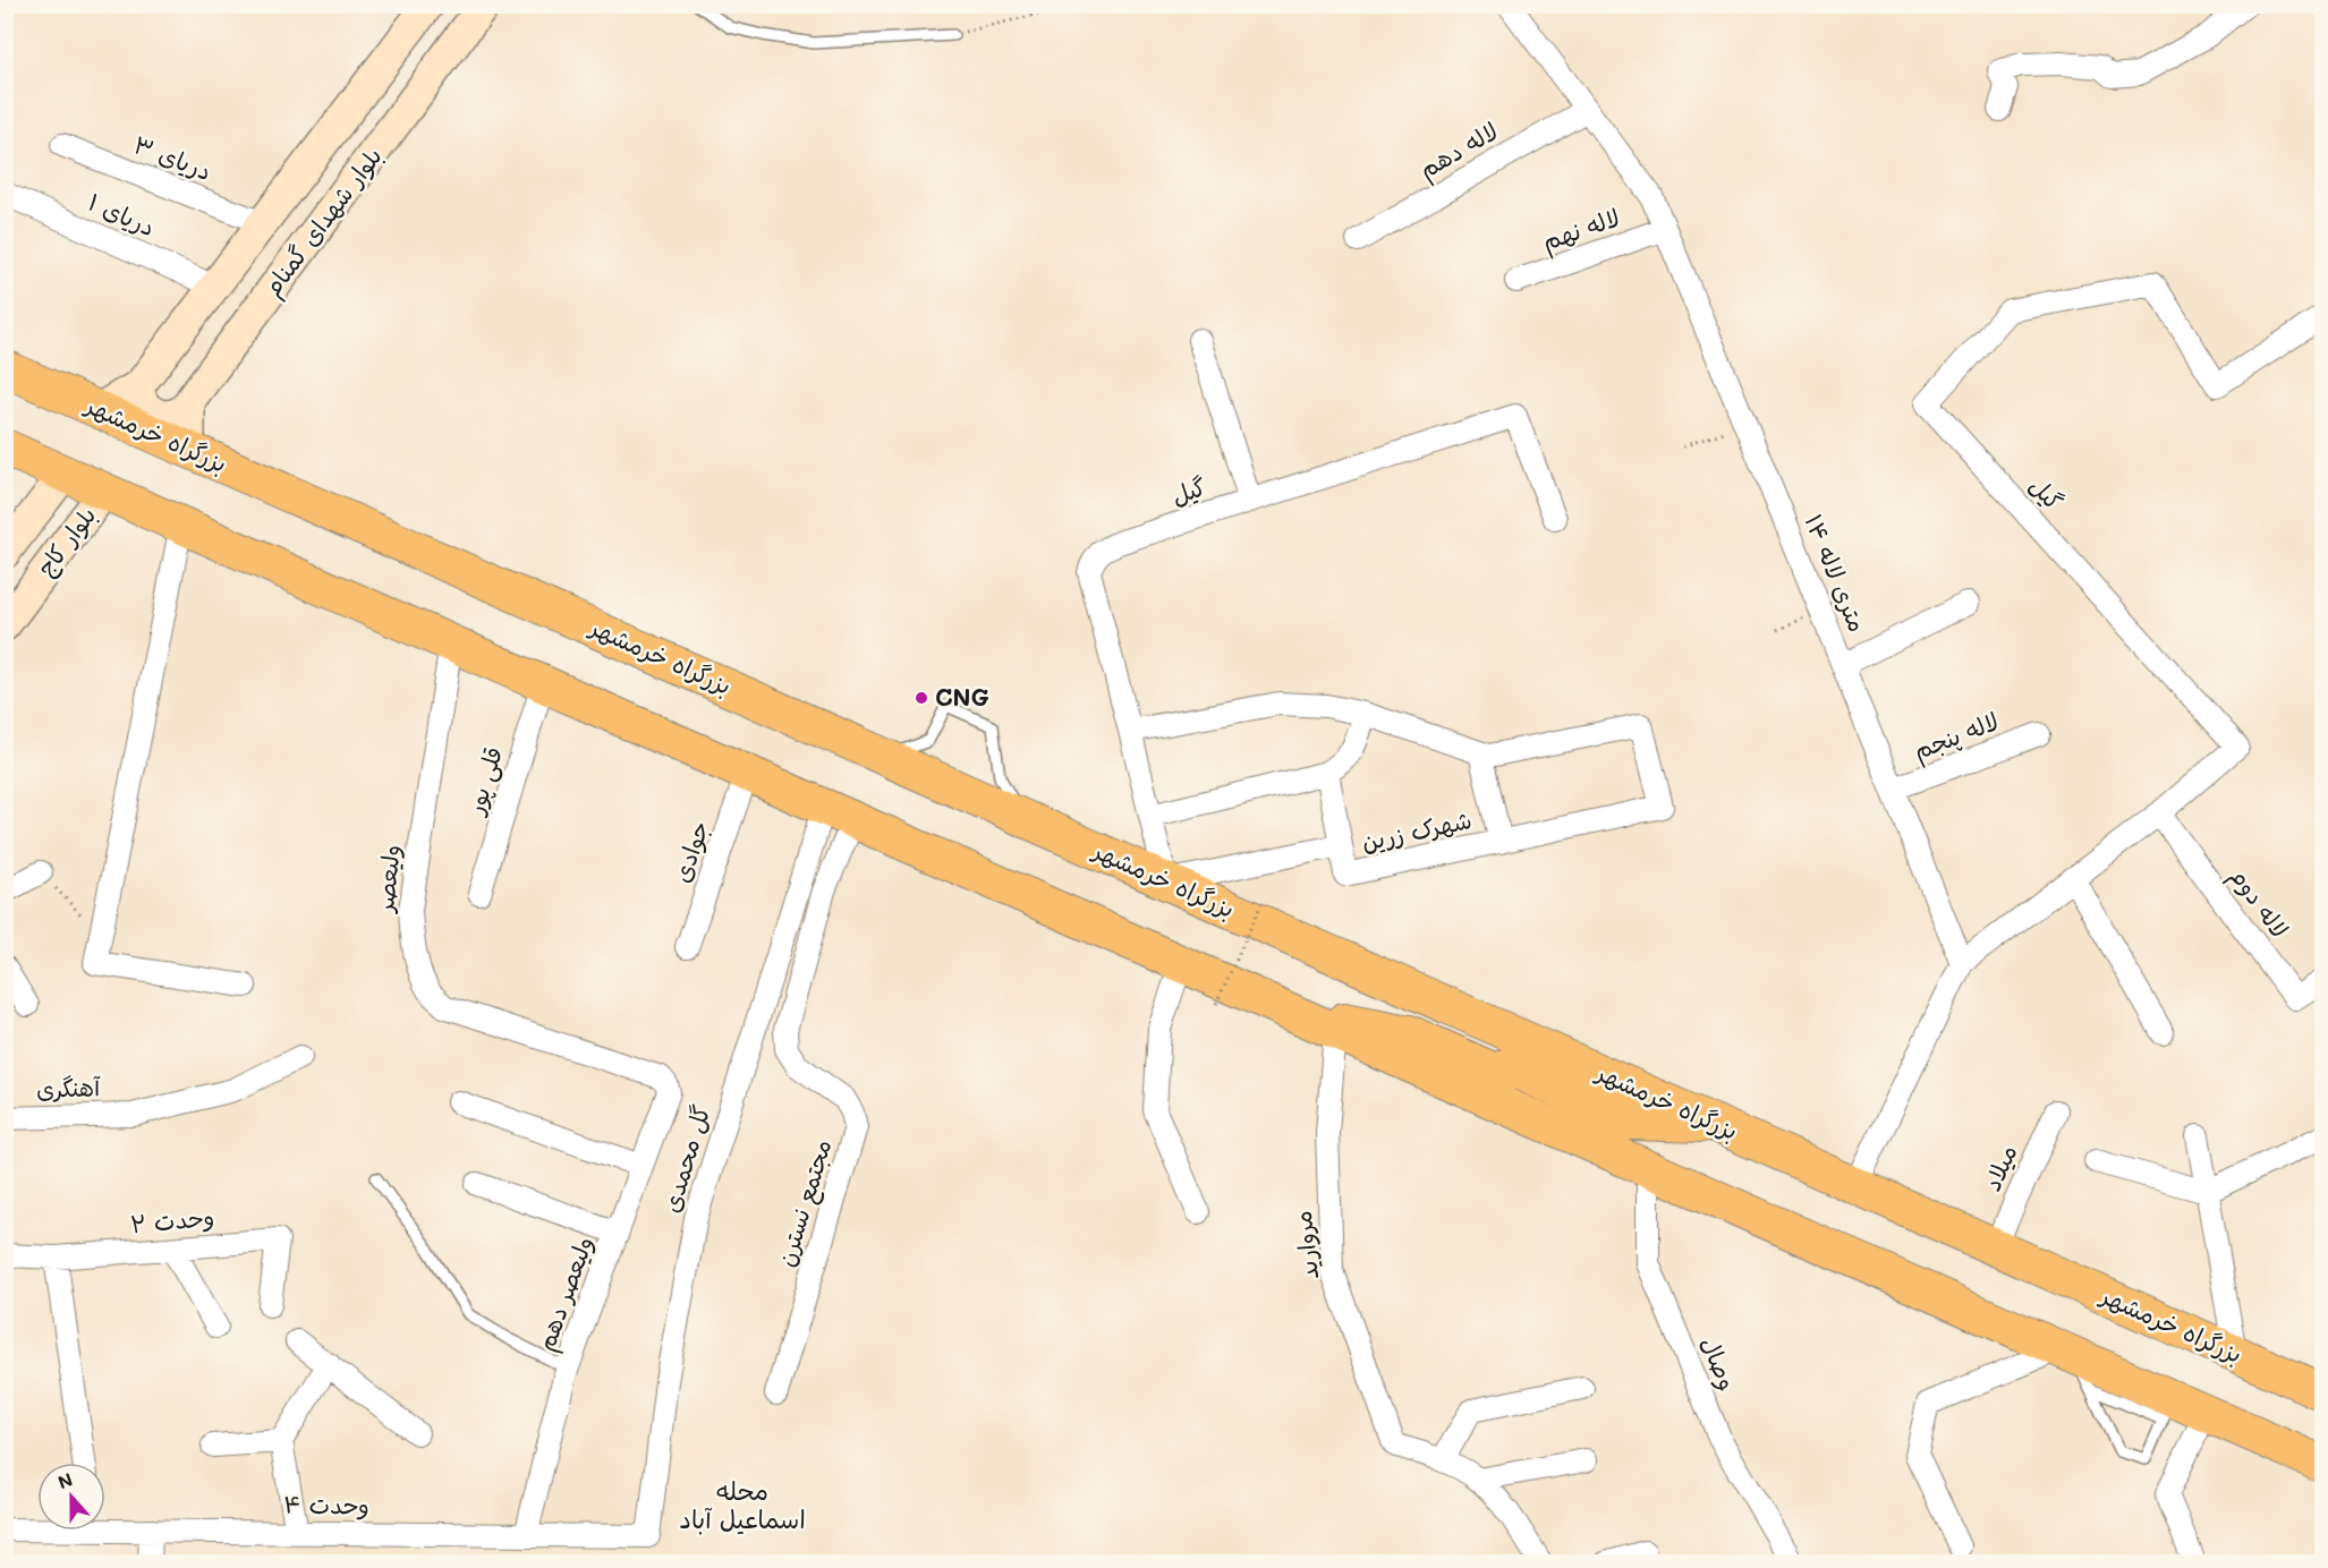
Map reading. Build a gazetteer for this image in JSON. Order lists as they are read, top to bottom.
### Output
{
  "streets": {
    "highway": ["بزرگراه خرمشهر"],
    "main road": ["بلوار شهدای گمنام", "بلوار کاج"],
    "street": [
      "لاله دهم",
      "دریای ۳",
      "دریای ۱",
      "لاله نهم",
      "گیل",
      "۱۴ متری لاله",
      "لاله پنجم",
      "قلی پور",
      "شهرک زرین",
      "جوادی",
      "ولیعصر",
      "لاله دوم",
      "آهنگری",
      "گل محمدی",
      "میلاد",
      "مجتمع نسترن",
      "وحدت ۲",
      "مروارید",
      "ولیعصر دهم",
      "وصال",
      "وحدت ۴"
    ]
  },
  "crossings": [
    ["لاله دهم", "۱۴ متری لاله"],
    ["دریای ۳", "بلوار شهدای گمنام"],
    ["دریای ۱", "بلوار شهدای گمنام"],
    ["بلوار شهدای گمنام", "بزرگراه خرمشهر"],
    ["لاله نهم", "۱۴ متری لاله"],
    ["بزرگراه خرمشهر", "گیل"],
    ["بزرگراه خرمشهر", "بلوار کاج"],
    ["بزرگراه خرمشهر", "قلی پور"],
    ["بزرگراه خرمشهر", "شهرک زرین"],
    ["بزرگراه خرمشهر", "جوادی"],
    ["بزرگراه خرمشهر", "ولیعصر"],
    ["بزرگراه خرمشهر", "گل محمدی"],
    ["بزرگراه خرمشهر", "میلاد"],
    ["بزرگراه خرمشهر", "مجتمع نسترن"],
    ["بزرگراه خرمشهر", "مروارید"],
    ["بزرگراه خرمشهر", "وصال"],
    ["گیل", "۱۴ متری لاله"],
    ["گیل", "شهرک زرین"],
    ["گیل", "لاله دوم"],
    ["۱۴ متری لاله", "لاله پنجم"],
    ["ولیعصر", "ولیعصر دهم"],
    ["گل محمدی", "مجتمع نسترن"],
    ["گل محمدی", "وحدت ۴"],
    ["ولیعصر دهم", "وحدت ۴"]
  ],
  "districts": ["محله اسماعیل آباد"],
  "places": ["CNG"],
  "north": "top"
}
